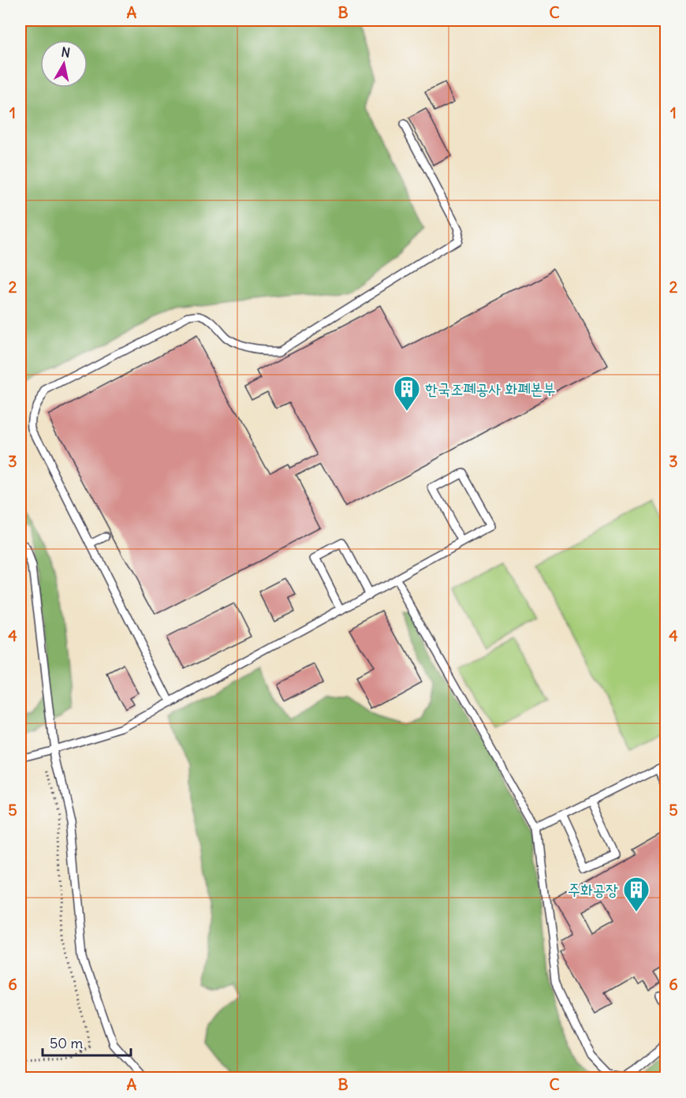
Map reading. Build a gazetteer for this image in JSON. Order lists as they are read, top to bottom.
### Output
{
  "places": {
    "building": ["한국조폐공사 화폐본부", "주화공장"]
  },
  "scale_bar": "50 m",
  "north": "top",
  "grid": {
    "columns": ["A", "B", "C"],
    "rows": [
      "1",
      "2",
      "3",
      "4",
      "5",
      "6"
    ]
  }
}
